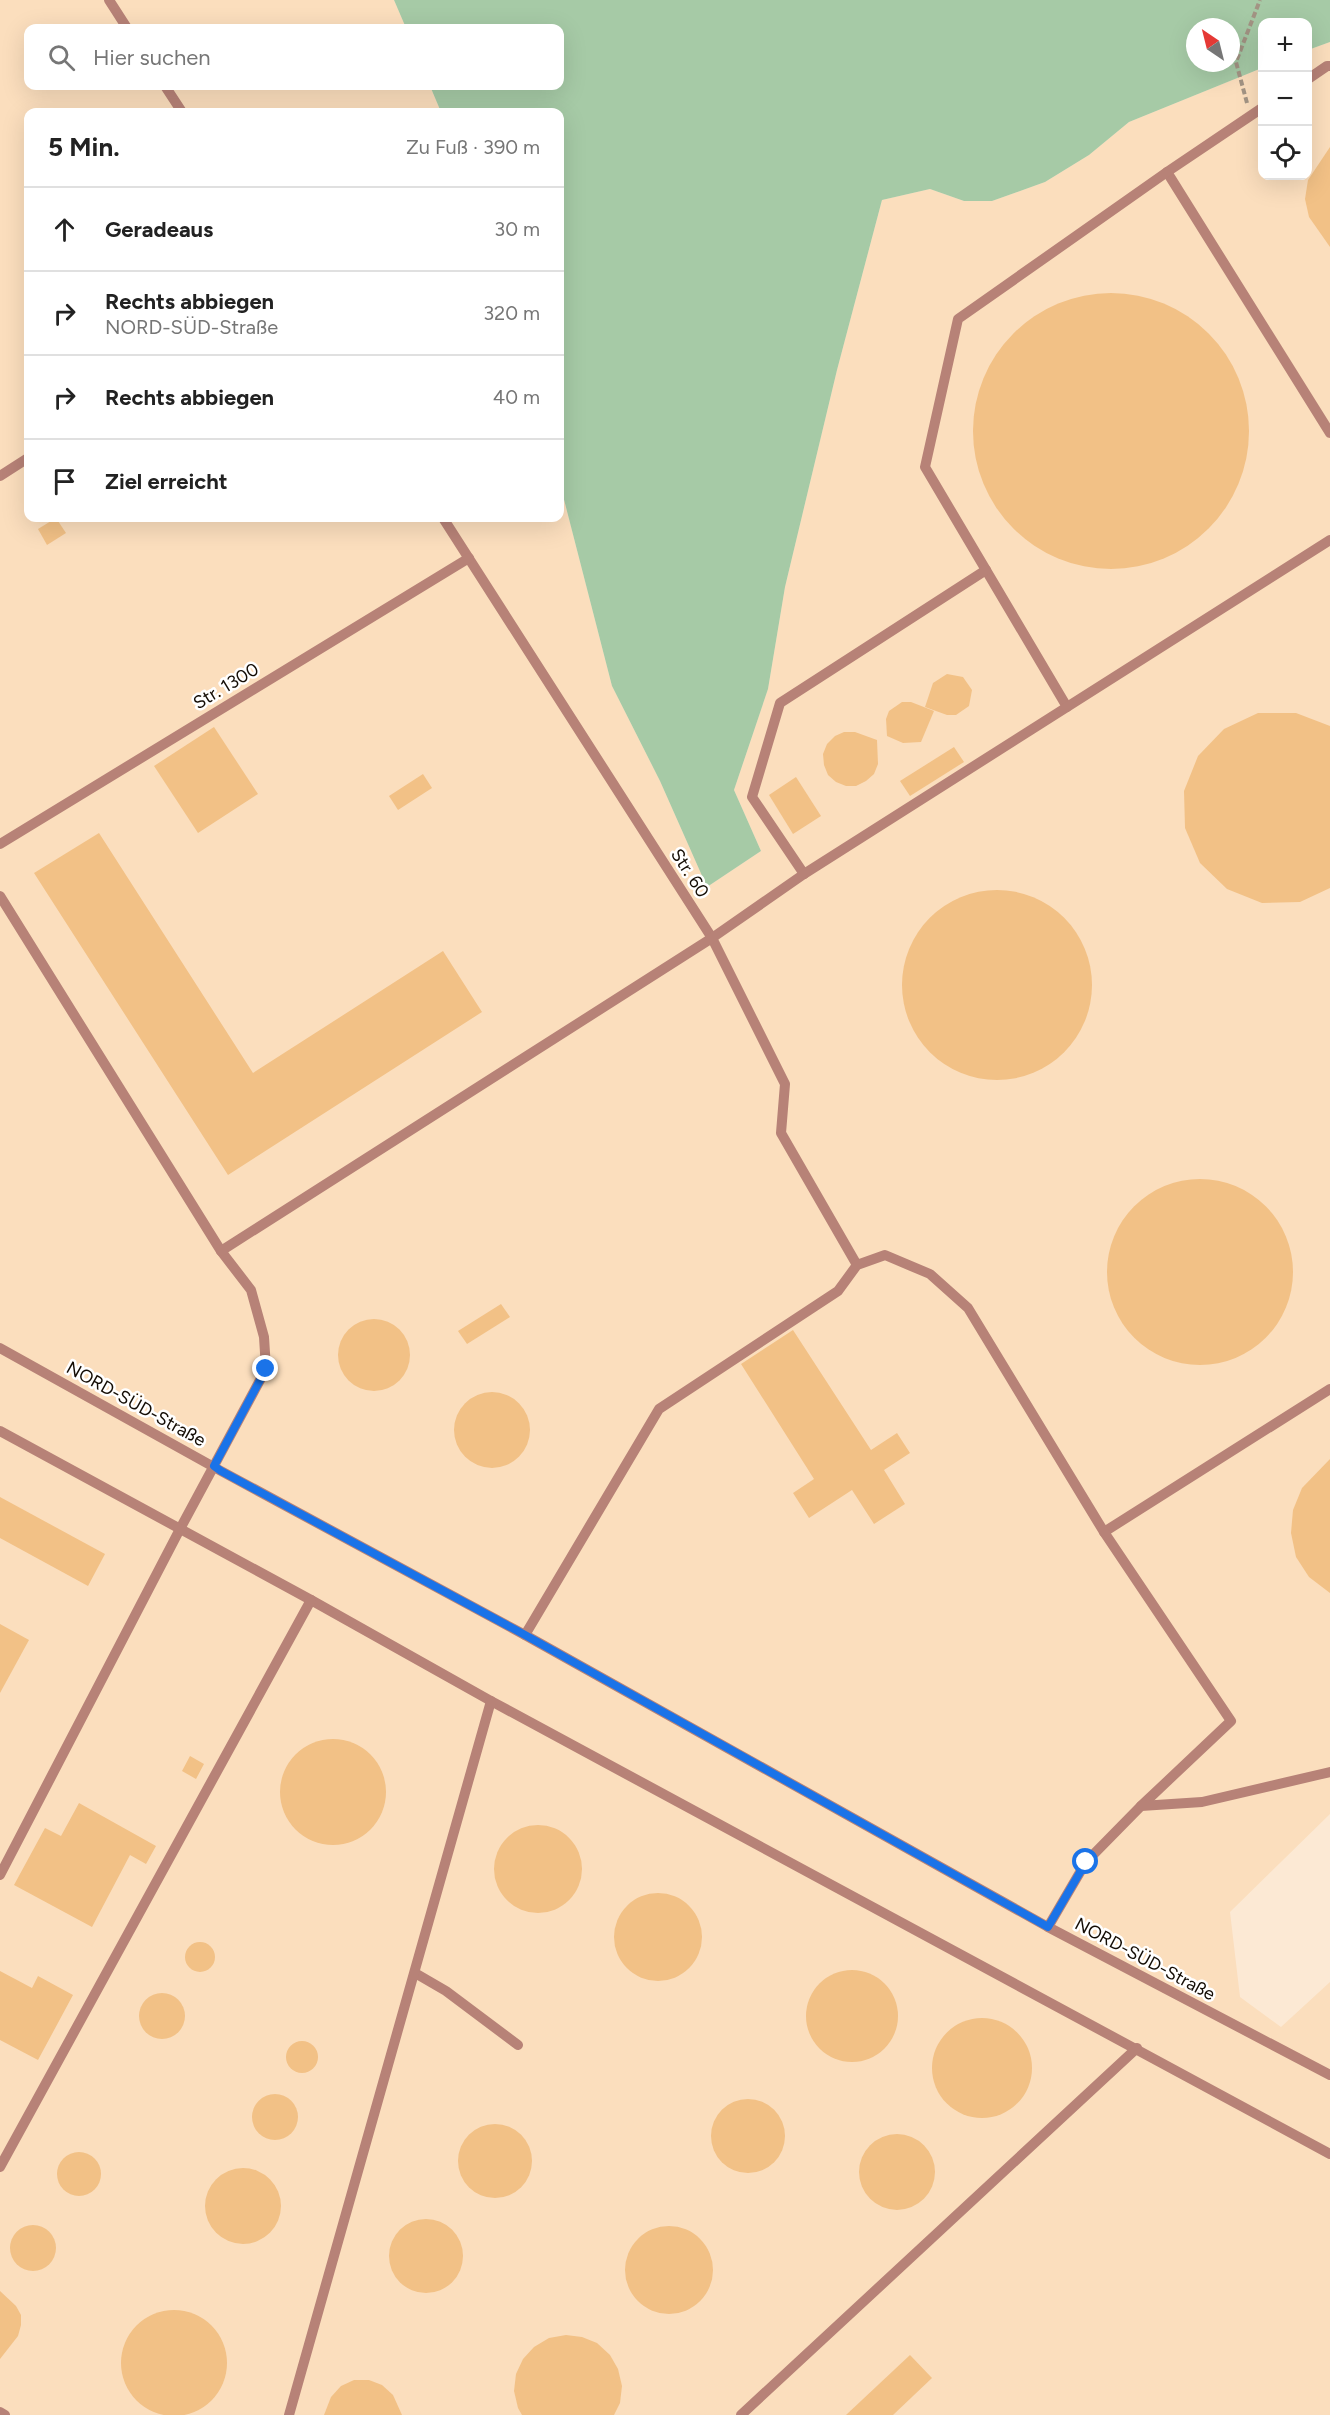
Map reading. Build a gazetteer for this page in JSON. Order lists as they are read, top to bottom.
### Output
{
  "streets": {
    "lane": ["Str. 1300", "Str. 60", "NORD-SÜD-Straße"]
  },
  "crossings": [
    ["Str. 1300", "Str. 60"]
  ],
  "north": "top left",
  "page": {
    "map_buttons": ["+", "−"],
    "search": "Hier suchen",
    "heading": ["5 Min.", "Zu Fuß · 390 m"],
    "list": [
      ["Geradeaus", "30 m"],
      ["Rechts abbiegen", "NORD-SÜD-Straße", "320 m"],
      ["Rechts abbiegen", "40 m"],
      "Ziel erreicht"
    ]
  }
}
